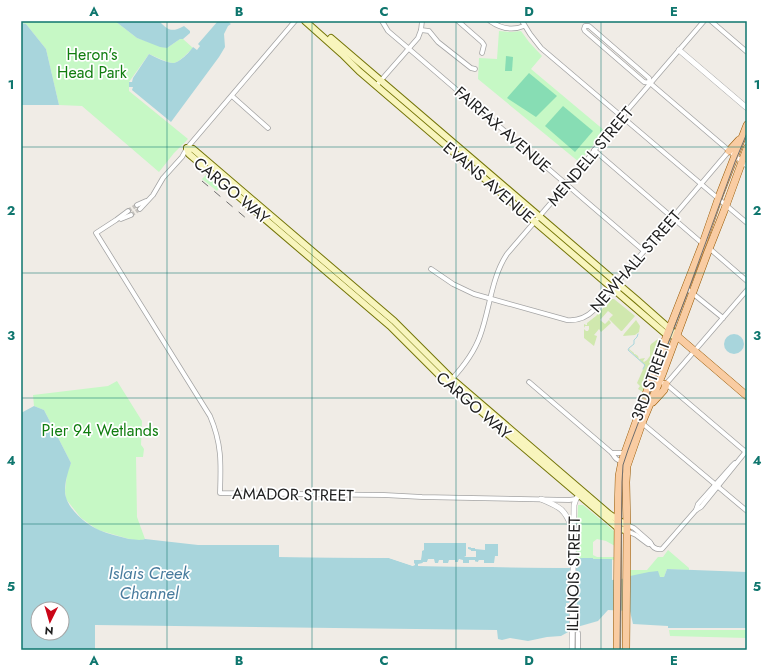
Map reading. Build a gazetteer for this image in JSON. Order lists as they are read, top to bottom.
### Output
{
  "streets": {
    "main road": ["EVANS AVENUE", "CARGO WAY", "3RD STREET"],
    "street": [
      "FAIRFAX AVENUE",
      "MENDELL STREET",
      "NEWHALL STREET",
      "AMADOR STREET",
      "ILLINOIS STREET"
    ]
  },
  "crossings": [
    ["FAIRFAX AVENUE", "MENDELL STREET"],
    ["FAIRFAX AVENUE", "NEWHALL STREET"],
    ["MENDELL STREET", "EVANS AVENUE"],
    ["MENDELL STREET", "CARGO WAY"],
    ["MENDELL STREET", "NEWHALL STREET"],
    ["EVANS AVENUE", "NEWHALL STREET"],
    ["EVANS AVENUE", "3RD STREET"],
    ["CARGO WAY", "3RD STREET"],
    ["CARGO WAY", "AMADOR STREET"],
    ["CARGO WAY", "ILLINOIS STREET"],
    ["NEWHALL STREET", "3RD STREET"],
    ["AMADOR STREET", "ILLINOIS STREET"]
  ],
  "water": ["Islais Creek Channel"],
  "parks": ["Heron's Head Park", "Pier 94 Wetlands"],
  "north": "bottom",
  "grid": {
    "columns": [
      "A",
      "B",
      "C",
      "D",
      "E"
    ],
    "rows": [
      "1",
      "2",
      "3",
      "4",
      "5"
    ]
  }
}
